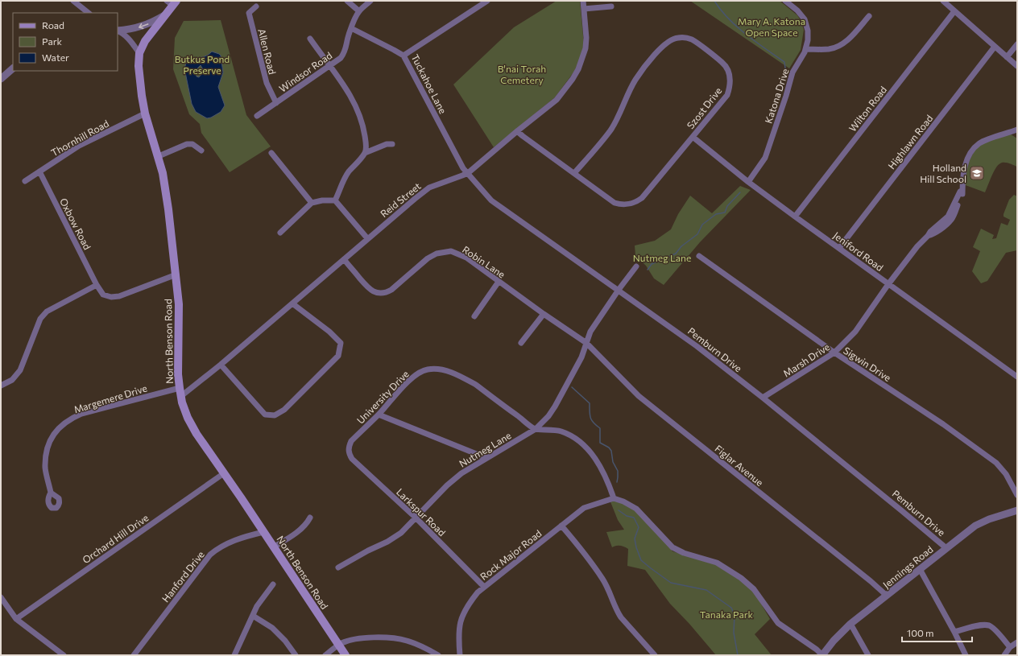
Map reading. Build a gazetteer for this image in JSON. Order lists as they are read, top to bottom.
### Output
{
  "streets": {
    "main road": ["North Benson Road"],
    "street": [
      "Allen Road",
      "Windsor Road",
      "Tuckahoe Lane",
      "Katona Drive",
      "Szost Drive",
      "Wilton Road",
      "Thornhill Road",
      "Highlawn Road",
      "Reid Street",
      "Oxbow Road",
      "Jeniford Road",
      "Robin Lane",
      "Pemburn Drive",
      "Marsh Drive",
      "Sigwin Drive",
      "University Drive",
      "Margemere Drive",
      "Nutmeg Lane",
      "Figlar Avenue",
      "Larkspur Road",
      "Orchard Hill Drive",
      "Rock Major Road",
      "Jennings Road",
      "Hanford Drive"
    ]
  },
  "crossings": [
    ["Allen Road", "Windsor Road"],
    ["Tuckahoe Lane", "Reid Street"],
    ["Tuckahoe Lane", "Pemburn Drive"],
    ["Katona Drive", "Jeniford Road"],
    ["Szost Drive", "Reid Street"],
    ["Szost Drive", "Jeniford Road"],
    ["Wilton Road", "Jeniford Road"],
    ["Thornhill Road", "Oxbow Road"],
    ["Thornhill Road", "North Benson Road"],
    ["Highlawn Road", "Jeniford Road"],
    ["Reid Street", "Robin Lane"],
    ["Reid Street", "North Benson Road"],
    ["Reid Street", "Pemburn Drive"],
    ["Oxbow Road", "North Benson Road"],
    ["Jeniford Road", "Marsh Drive"],
    ["Robin Lane", "Nutmeg Lane"],
    ["Robin Lane", "Figlar Avenue"],
    ["North Benson Road", "Margemere Drive"],
    ["North Benson Road", "Orchard Hill Drive"],
    ["North Benson Road", "Hanford Drive"],
    ["Pemburn Drive", "Marsh Drive"],
    ["Pemburn Drive", "Nutmeg Lane"],
    ["Pemburn Drive", "Jennings Road"],
    ["Marsh Drive", "Sigwin Drive"],
    ["University Drive", "Nutmeg Lane"],
    ["University Drive", "Larkspur Road"],
    ["Nutmeg Lane", "Figlar Avenue"],
    ["Nutmeg Lane", "Larkspur Road"],
    ["Figlar Avenue", "Jennings Road"],
    ["Larkspur Road", "Rock Major Road"]
  ],
  "parks": [
    "Mary A. Katona Open Space",
    "Butkus Pond Preserve",
    "B'nai Torah Cemetery",
    "Nutmeg Lane",
    "Tanaka Park"
  ],
  "places": {
    "school or university": ["Holland Hill School"]
  },
  "legend": ["Road", "Park", "Water"],
  "scale_bar": "100 m"
}
